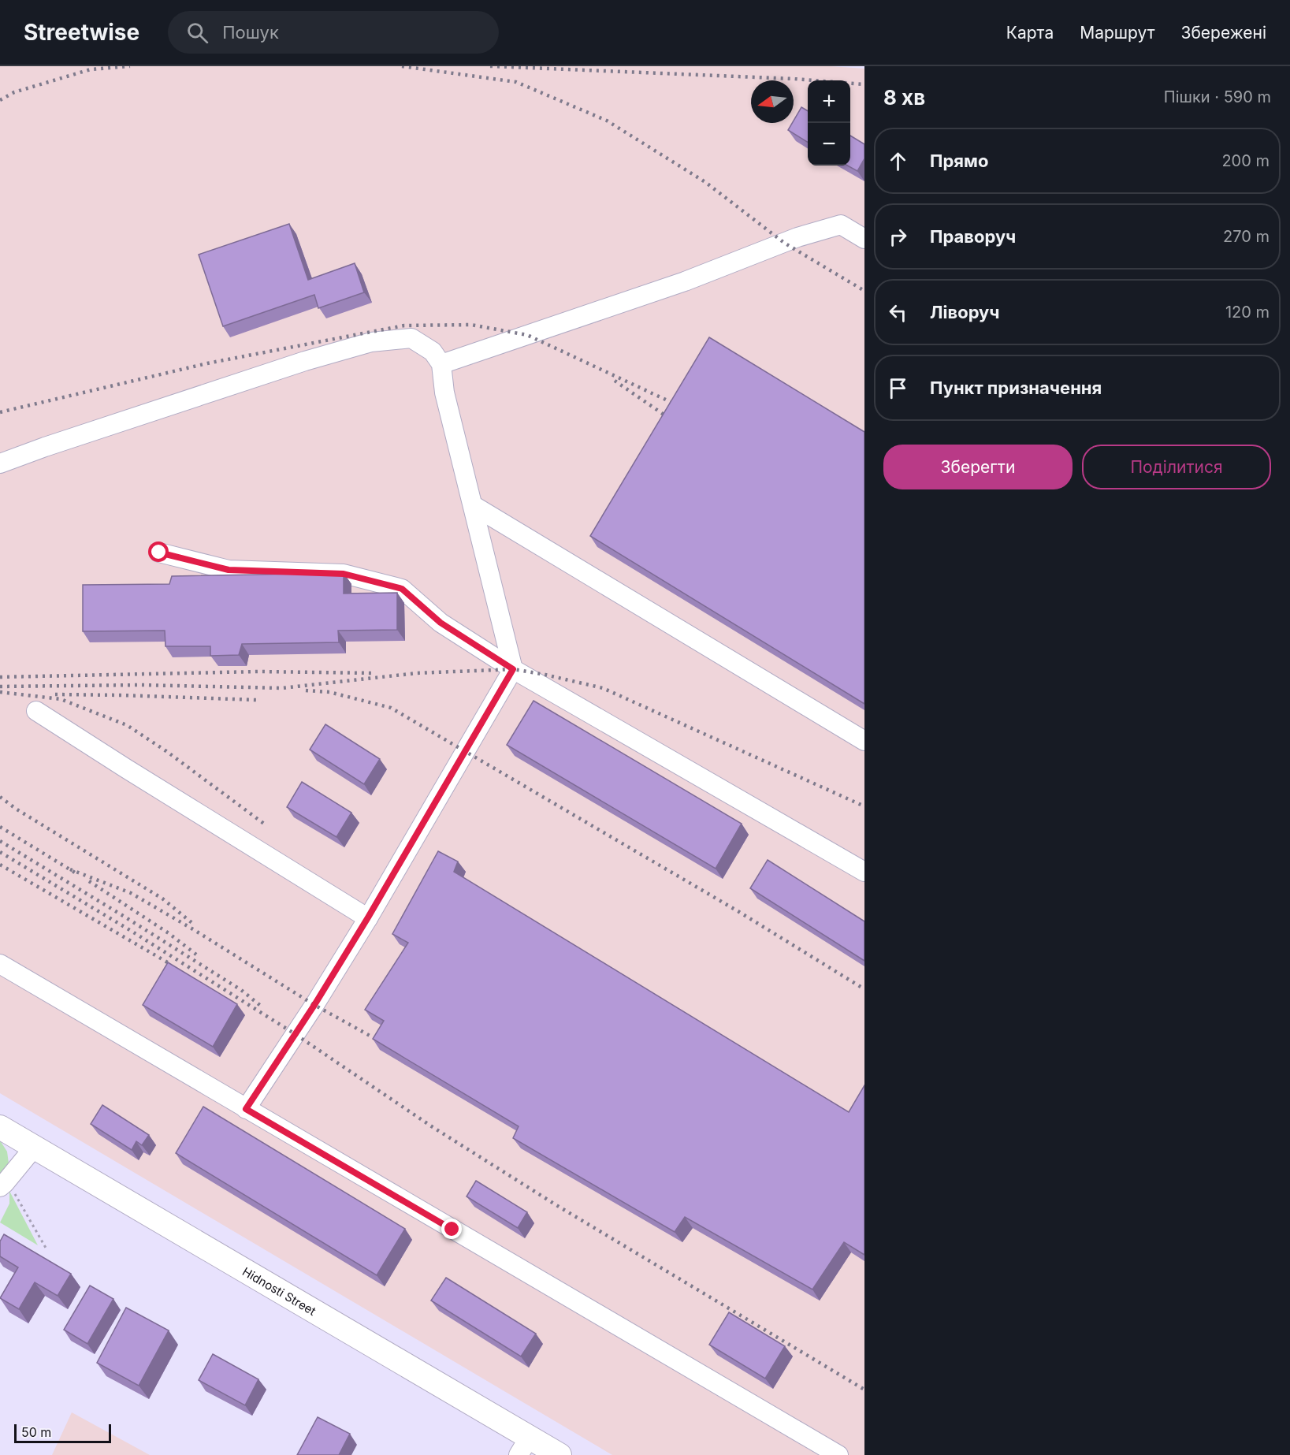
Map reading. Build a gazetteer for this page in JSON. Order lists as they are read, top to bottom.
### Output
{
  "streets": {
    "main road": ["Hidnosti Street"]
  },
  "scale_bar": "50 m",
  "north": "left",
  "page": {
    "header": "Streetwise",
    "search": "Пошук",
    "nav": ["Карта", "Маршрут", "Збережені"],
    "heading": ["8 хв", "Пішки · 590 m"],
    "map_buttons": ["+", "−"],
    "list": [
      ["Прямо", "200 m"],
      ["Праворуч", "270 m"],
      ["Ліворуч", "120 m"],
      "Пункт призначення"
    ],
    "buttons": ["Зберегти", "Поділитися"],
    "scale": "50 m"
  }
}
